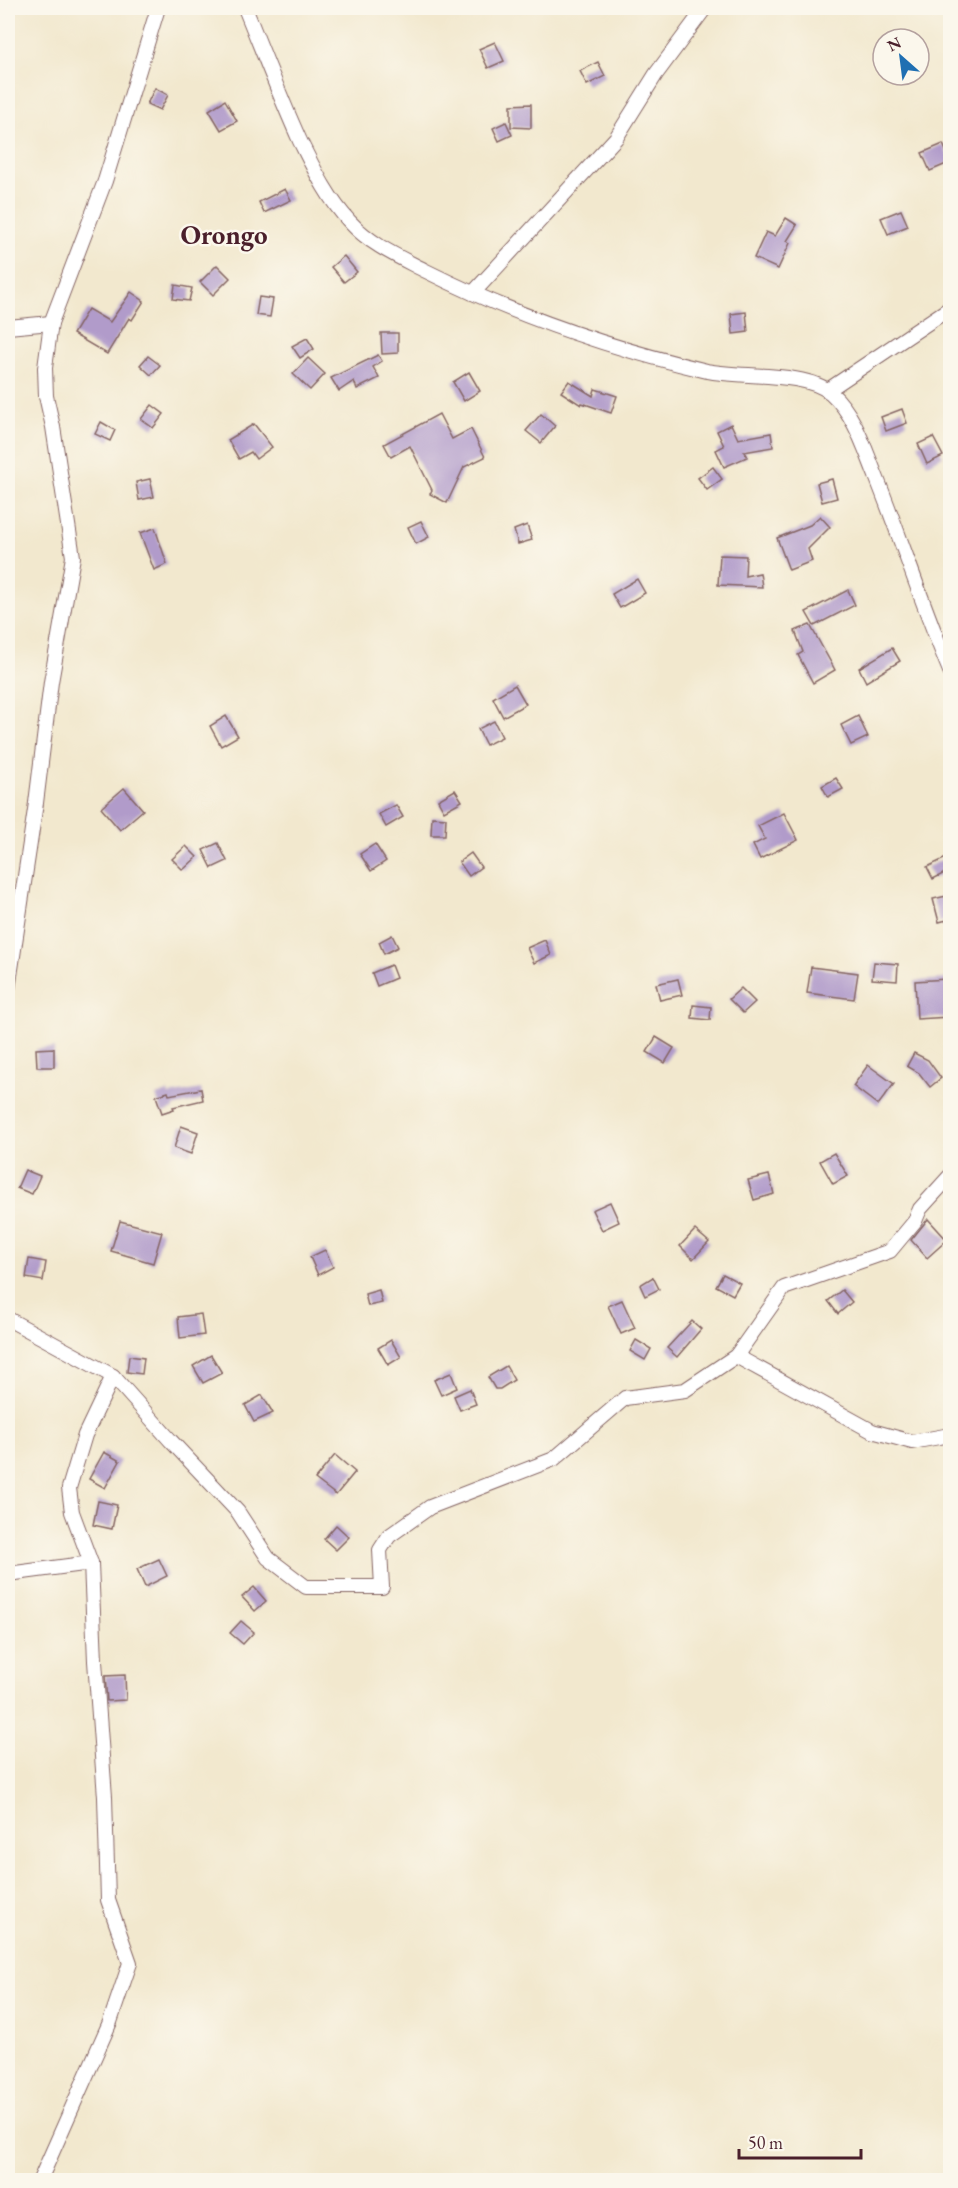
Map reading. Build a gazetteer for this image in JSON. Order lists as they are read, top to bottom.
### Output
{
  "districts": ["Orongo"],
  "scale_bar": "50 m",
  "north": "top left"
}
